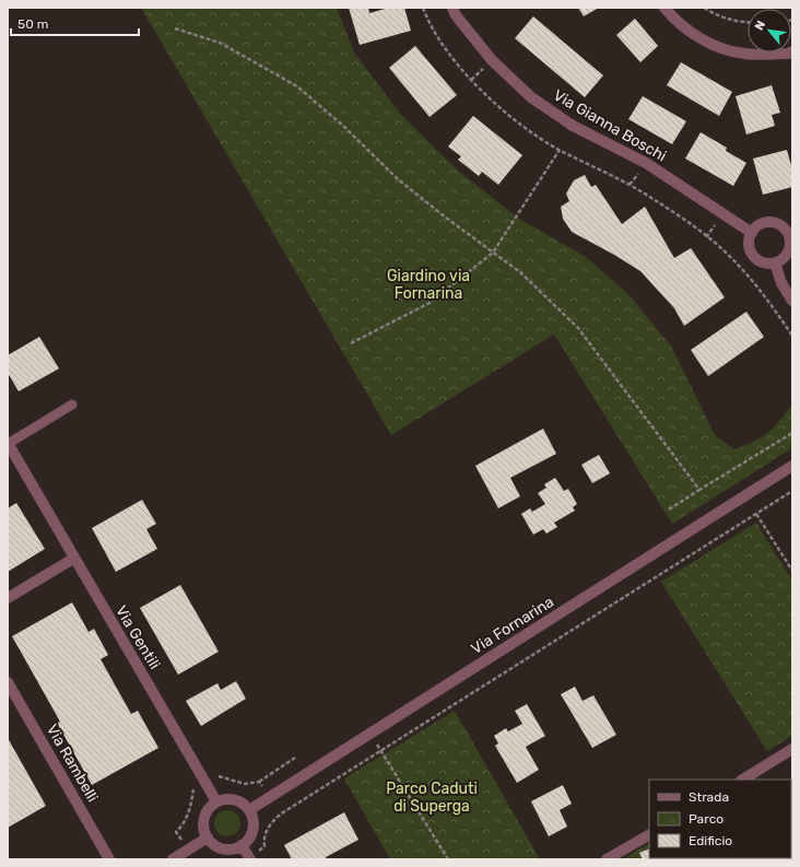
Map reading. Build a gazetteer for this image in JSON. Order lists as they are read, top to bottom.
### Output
{
  "streets": {
    "street": [
      "Via Gianna Boschi",
      "Via Fornarina",
      "Via Gentili",
      "Via Rambelli"
    ]
  },
  "crossings": [
    ["Via Fornarina", "Via Gentili"]
  ],
  "parks": ["Giardino via Fornarina", "Parco Caduti di Superga"],
  "legend": ["Strada", "Parco", "Edificio"],
  "scale_bar": "50 m",
  "north": "top left"
}
